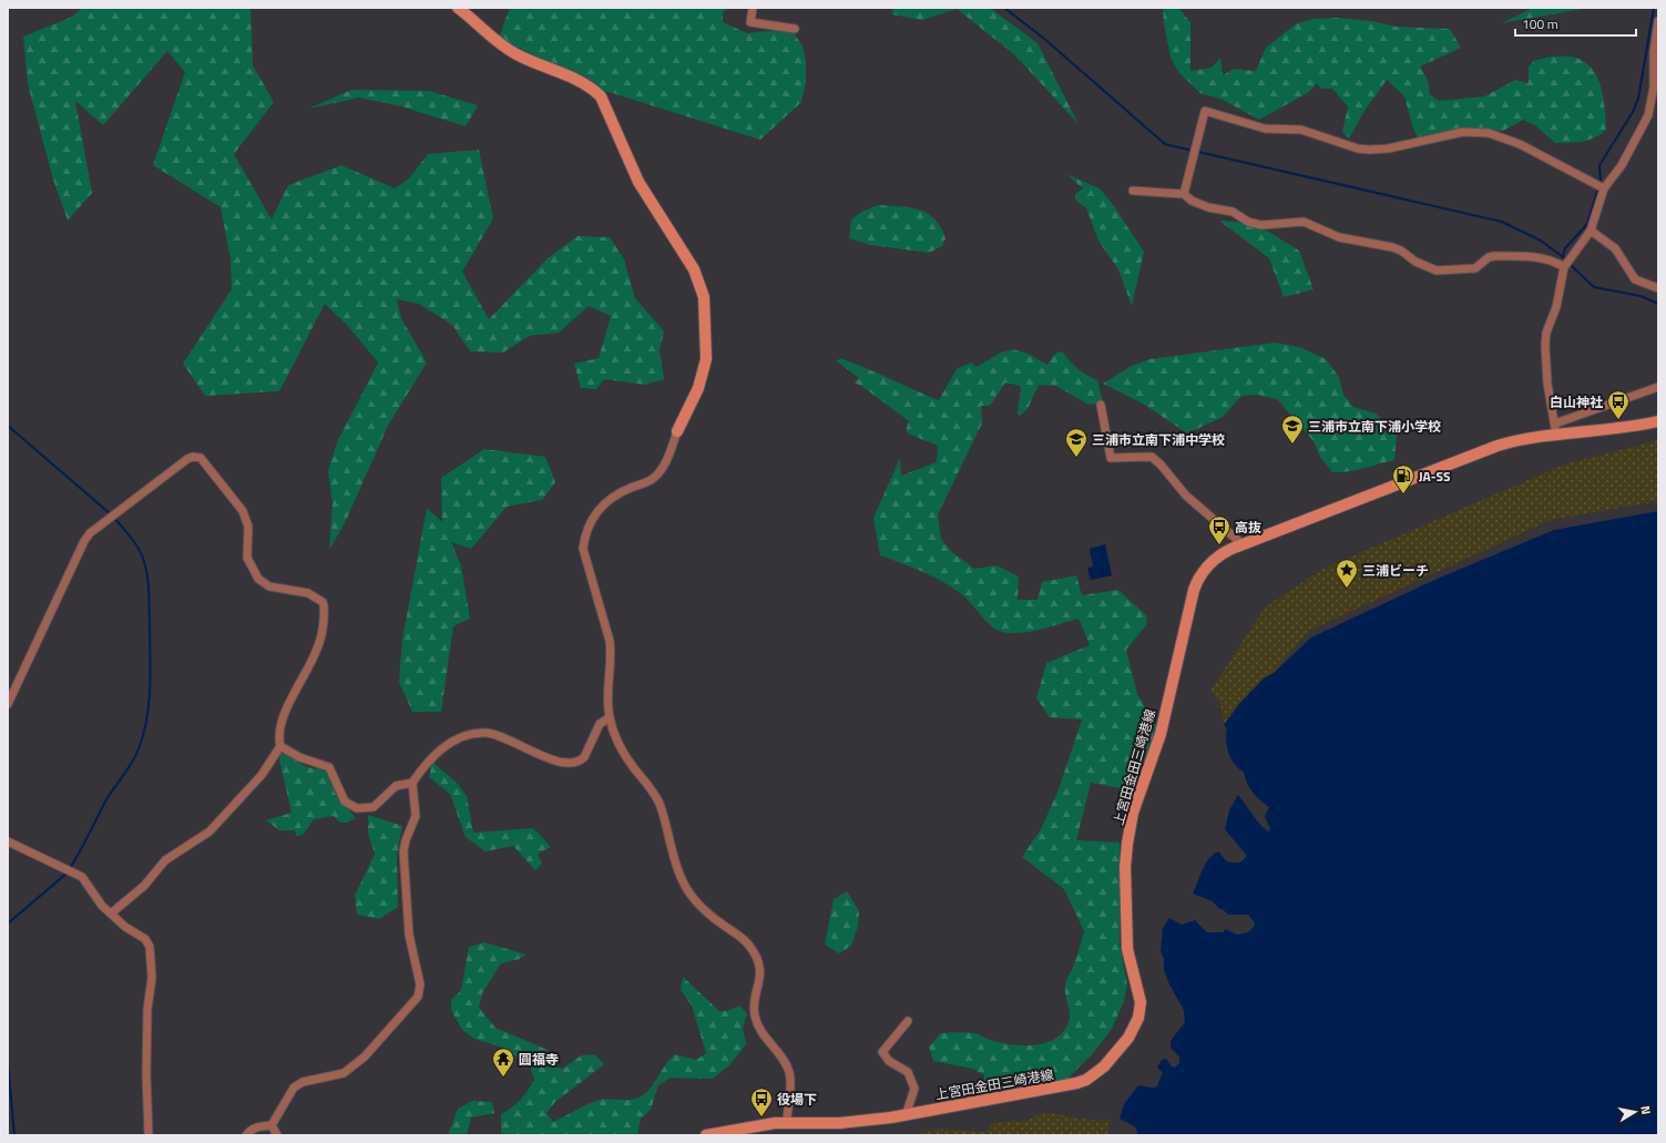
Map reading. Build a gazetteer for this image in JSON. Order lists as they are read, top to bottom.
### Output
{
  "streets": {
    "main road": ["上宮田金田三崎港線"]
  },
  "places": {
    "bus stop": ["白山神社", "高抜", "役場下"],
    "school or university": ["三浦市立南下浦小学校", "三浦市立南下浦中学校"],
    "fuel station": ["JA-SS"],
    "place": ["三浦ビーチ"],
    "temple": ["圓福寺"]
  },
  "scale_bar": "100 m",
  "north": "right"
}
